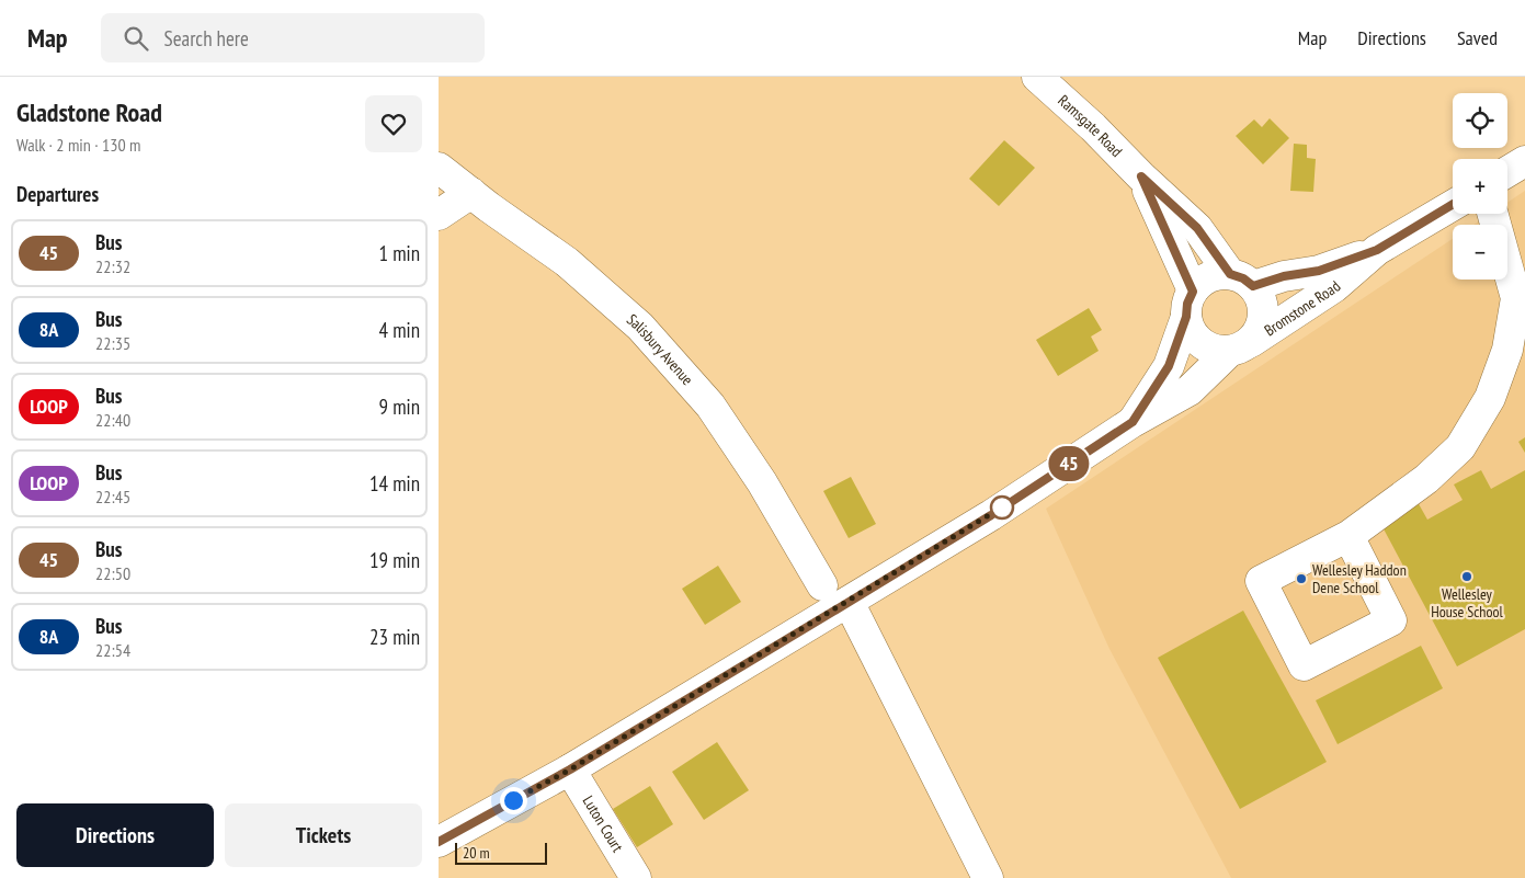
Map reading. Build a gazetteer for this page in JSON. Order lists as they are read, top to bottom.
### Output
{
  "streets": {
    "main road": [
      "Ramsgate Road",
      "Bromstone Road",
      "Salisbury Avenue",
      "Luton Court"
    ]
  },
  "crossings": [
    ["Ramsgate Road", "Bromstone Road"]
  ],
  "places": ["Wellesley House School", "Wellesley Haddon Dene School"],
  "lines": ["bus line 45"],
  "scale_bar": "20 m",
  "page": {
    "header": "Map",
    "search": "Search here",
    "nav": ["Map", "Directions", "Saved"],
    "heading": [
      ["Gladstone Road", "Walk · 2 min · 130 m"],
      "Departures"
    ],
    "on_map": "45",
    "map_buttons": ["+", "−"],
    "list": [
      {
        "mark": "45",
        "name": "Bus",
        "note": "22:32",
        "value": "1 min"
      },
      {
        "mark": "8A",
        "name": "Bus",
        "note": "22:35",
        "value": "4 min"
      },
      {
        "mark": "LOOP",
        "name": "Bus",
        "note": "22:40",
        "value": "9 min"
      },
      {
        "mark": "LOOP",
        "name": "Bus",
        "note": "22:45",
        "value": "14 min"
      },
      {
        "mark": "45",
        "name": "Bus",
        "note": "22:50",
        "value": "19 min"
      },
      {
        "mark": "8A",
        "name": "Bus",
        "note": "22:54",
        "value": "23 min"
      }
    ],
    "buttons": ["Directions", "Tickets"],
    "scale": "20 m"
  }
}
